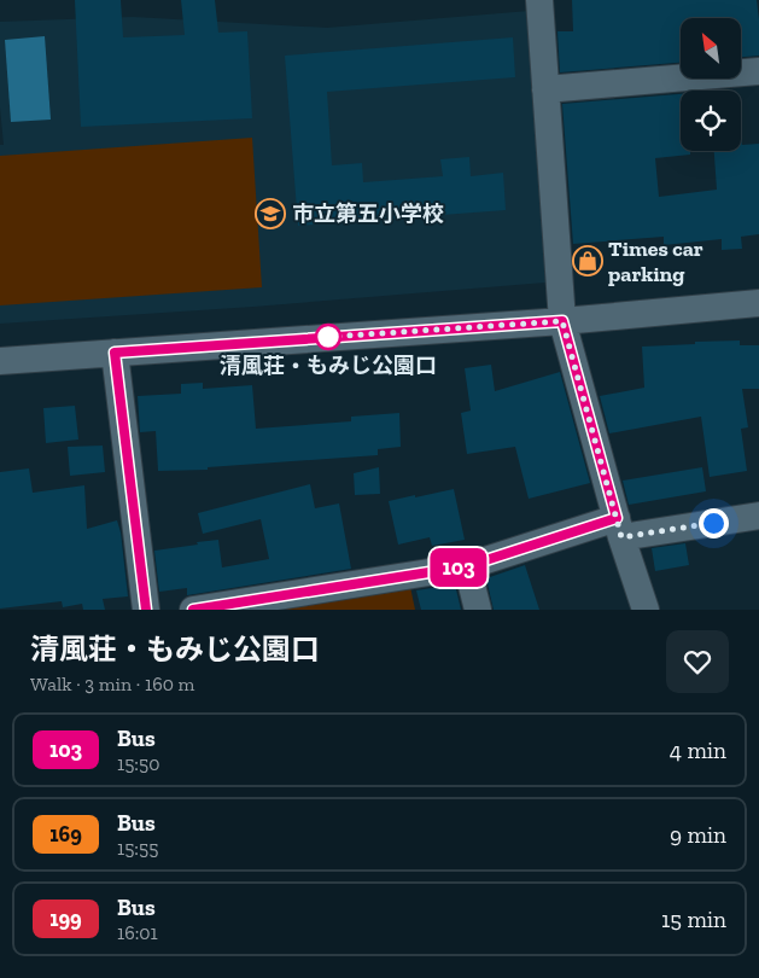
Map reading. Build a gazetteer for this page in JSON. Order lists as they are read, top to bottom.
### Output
{
  "places": {
    "school or university": ["市立第五小学校"],
    "shop": ["Times car parking"],
    "other": ["清風荘・もみじ公園口"]
  },
  "lines": ["bus line 103"],
  "north": "top left",
  "page": {
    "on_map": "103",
    "heading": ["清風荘・もみじ公園口", "Walk · 3 min · 160 m"],
    "list": [
      {
        "mark": "103",
        "name": "Bus",
        "note": "15:50",
        "value": "4 min"
      },
      {
        "mark": "169",
        "name": "Bus",
        "note": "15:55",
        "value": "9 min"
      },
      {
        "mark": "199",
        "name": "Bus",
        "note": "16:01",
        "value": "15 min"
      }
    ]
  }
}
